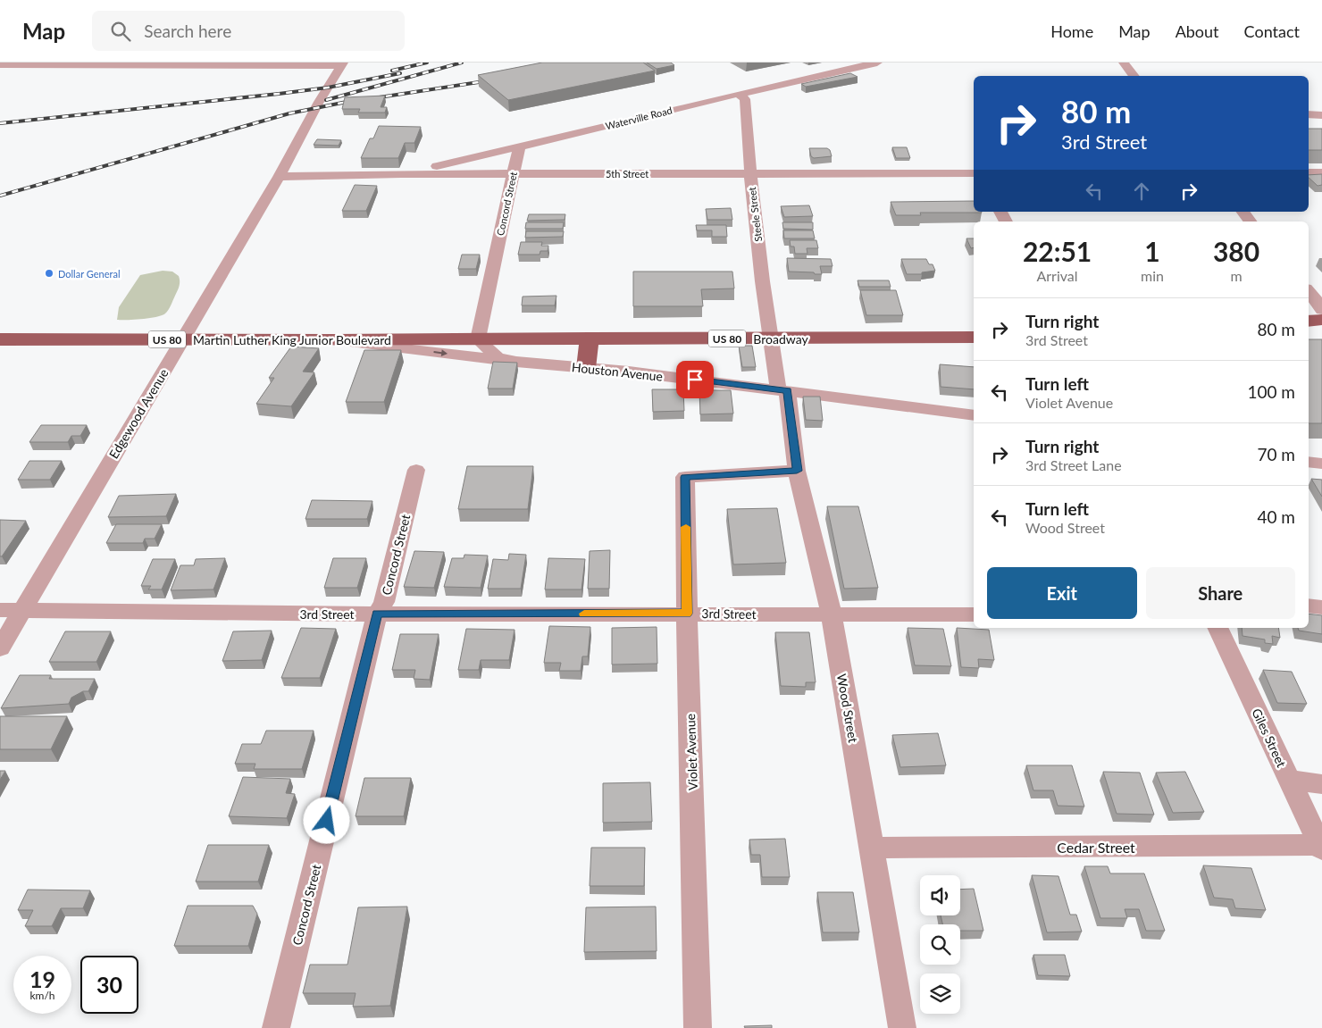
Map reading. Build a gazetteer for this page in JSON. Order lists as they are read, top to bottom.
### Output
{
  "streets": {
    "main road": ["US 80", "Broadway", "Martin Luther King Junior Boulevard"],
    "street": [
      "Waterville Road",
      "5th Street",
      "Concord Street",
      "Steele Street",
      "Houston Avenue",
      "Edgewood Avenue",
      "3rd Street",
      "Wood Street",
      "Giles Street",
      "Violet Avenue",
      "Cedar Street"
    ]
  },
  "crossings": [
    ["Waterville Road", "5th Street"],
    ["Waterville Road", "Concord Street"],
    ["Waterville Road", "Steele Street"],
    ["5th Street", "Concord Street"],
    ["5th Street", "Steele Street"],
    ["5th Street", "Edgewood Avenue"],
    ["Concord Street", "Broadway"],
    ["Concord Street", "Martin Luther King Junior Boulevard"],
    ["Concord Street", "Houston Avenue"],
    ["Concord Street", "3rd Street"],
    ["Steele Street", "Broadway"],
    ["Steele Street", "Wood Street"],
    ["Broadway", "Martin Luther King Junior Boulevard"],
    ["Broadway", "Houston Avenue"],
    ["Broadway", "Wood Street"],
    ["Martin Luther King Junior Boulevard", "Houston Avenue"],
    ["Martin Luther King Junior Boulevard", "Edgewood Avenue"],
    ["Houston Avenue", "Wood Street"],
    ["Edgewood Avenue", "3rd Street"],
    ["3rd Street", "Wood Street"],
    ["3rd Street", "Violet Avenue"],
    ["Wood Street", "Violet Avenue"],
    ["Wood Street", "Cedar Street"],
    ["Giles Street", "Cedar Street"]
  ],
  "places": ["Dollar General"],
  "page": {
    "header": "Map",
    "search": "Search here",
    "nav": [
      "Home",
      "Map",
      "About",
      "Contact"
    ],
    "turn": ["80 m", "3rd Street"],
    "eta": [
      "22:51",
      "Arrival",
      "1",
      "min",
      "380",
      "m"
    ],
    "list": [
      {
        "name": "Turn right",
        "note": "3rd Street",
        "value": "80 m"
      },
      {
        "name": "Turn left",
        "note": "Violet Avenue",
        "value": "100 m"
      },
      {
        "name": "Turn right",
        "note": "3rd Street Lane",
        "value": "70 m"
      },
      {
        "name": "Turn left",
        "note": "Wood Street",
        "value": "40 m"
      }
    ],
    "buttons": ["Exit", "Share"],
    "speed": "19 km/h",
    "limit": "30"
  }
}
